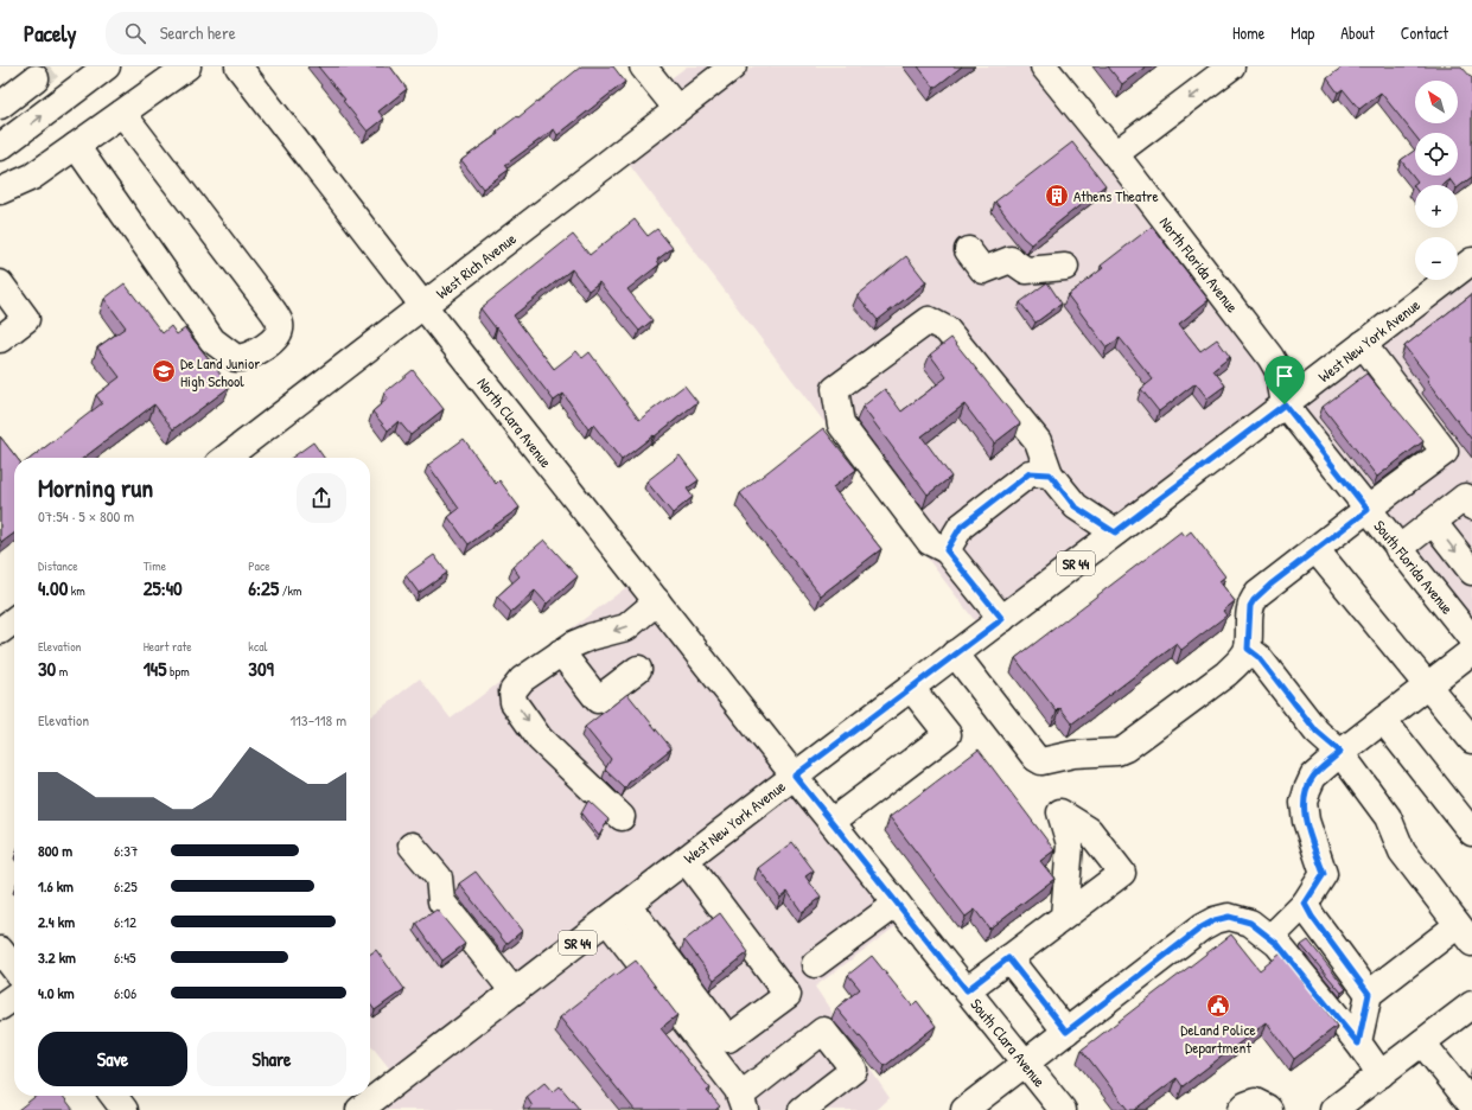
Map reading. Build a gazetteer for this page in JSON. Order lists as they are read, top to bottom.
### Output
{
  "streets": {
    "street": [
      "North Florida Avenue",
      "West Rich Avenue",
      "West New York Avenue",
      "North Clara Avenue",
      "SR 44",
      "South Florida Avenue",
      "South Clara Avenue"
    ]
  },
  "crossings": [
    ["North Florida Avenue", "West New York Avenue"],
    ["North Florida Avenue", "South Florida Avenue"],
    ["West Rich Avenue", "North Clara Avenue"],
    ["West New York Avenue", "North Clara Avenue"],
    ["West New York Avenue", "South Florida Avenue"],
    ["West New York Avenue", "South Clara Avenue"],
    ["North Clara Avenue", "South Clara Avenue"]
  ],
  "places": {
    "building": ["Athens Theatre"],
    "school or university": ["De Land Junior High School"],
    "public building": ["DeLand Police Department"]
  },
  "north": "top left",
  "page": {
    "header": "Pacely",
    "search": "Search here",
    "nav": [
      "Home",
      "Map",
      "About",
      "Contact"
    ],
    "map_buttons": ["+", "−"],
    "heading": ["Morning run", "07:54 · 5 × 800 m"],
    "stats": [
      ["Distance", "4.00 km"],
      ["Time", "25:40"],
      ["Pace", "6:25 /km"],
      ["Elevation", "30 m"],
      ["Heart rate", "145 bpm"],
      ["kcal", "309"]
    ],
    "chart": ["Elevation", "113–118 m"],
    "list": [
      {
        "name": "800 m",
        "note": "6:37"
      },
      {
        "name": "1.6 km",
        "note": "6:25"
      },
      {
        "name": "2.4 km",
        "note": "6:12"
      },
      {
        "name": "3.2 km",
        "note": "6:45"
      },
      {
        "name": "4.0 km",
        "note": "6:06"
      }
    ],
    "buttons": ["Save", "Share"]
  }
}
